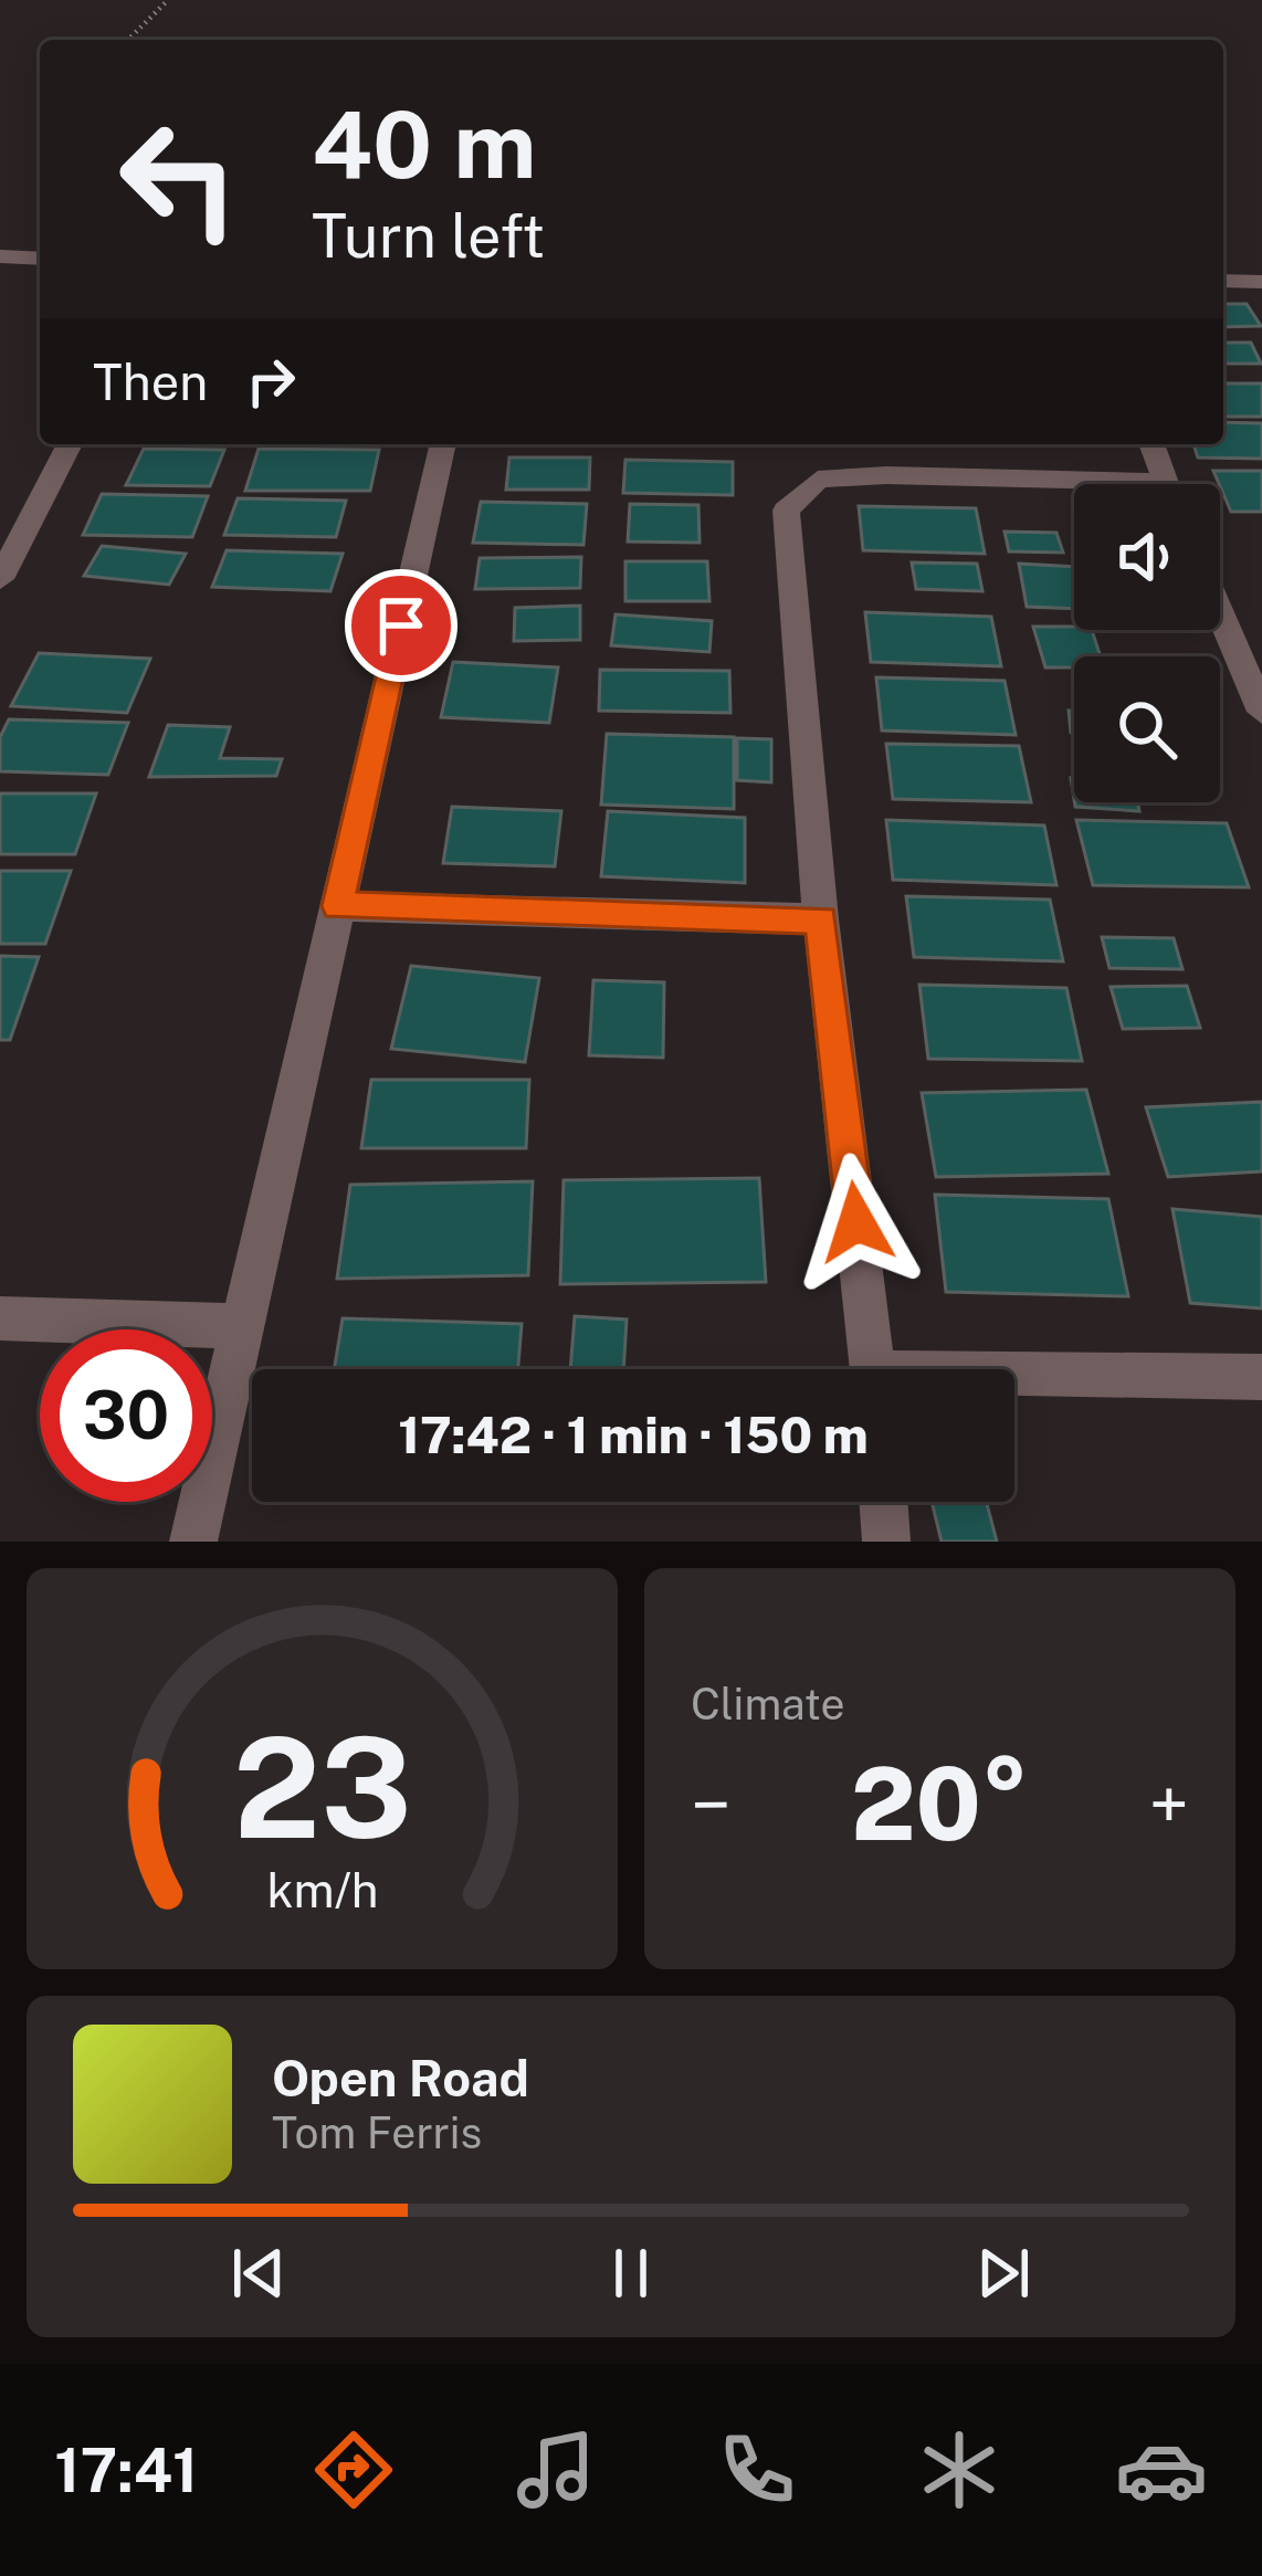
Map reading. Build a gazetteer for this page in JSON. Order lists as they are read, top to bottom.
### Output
{
  "page": {
    "turn": ["40 m", "Turn left"],
    "then": "Then",
    "limit": "30",
    "trip": "17:42 · 1 min · 150 m",
    "tile": "Climate",
    "heat": ["−", "20°", "+"],
    "song": ["Open Road", "Tom Ferris"],
    "tabs": "17:41",
    "gauge": ["23", "km/h"]
  }
}
